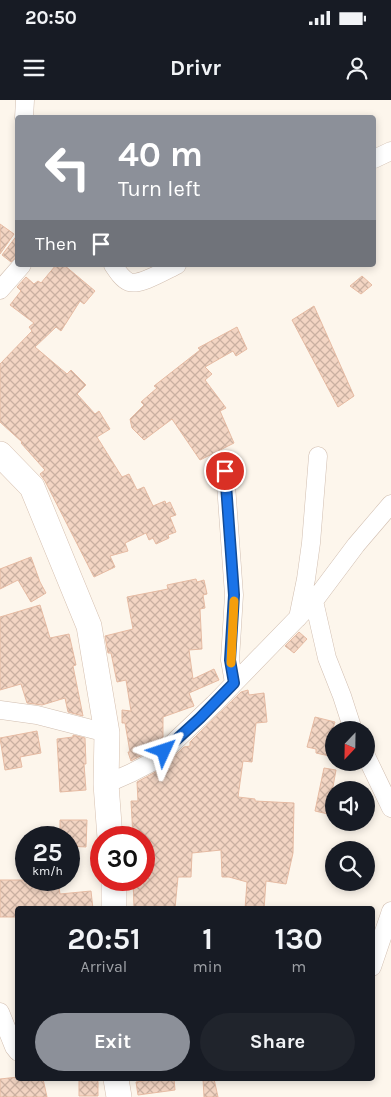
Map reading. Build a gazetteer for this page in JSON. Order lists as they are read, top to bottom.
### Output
{
  "north": "bottom",
  "page": {
    "status": "20:50",
    "header": "Drivr",
    "turn": ["40 m", "Turn left"],
    "then": "Then",
    "speed": "25 km/h",
    "limit": "30",
    "eta": [
      "20:51",
      "Arrival",
      "1",
      "min",
      "130",
      "m"
    ],
    "buttons": ["Exit", "Share"]
  }
}
